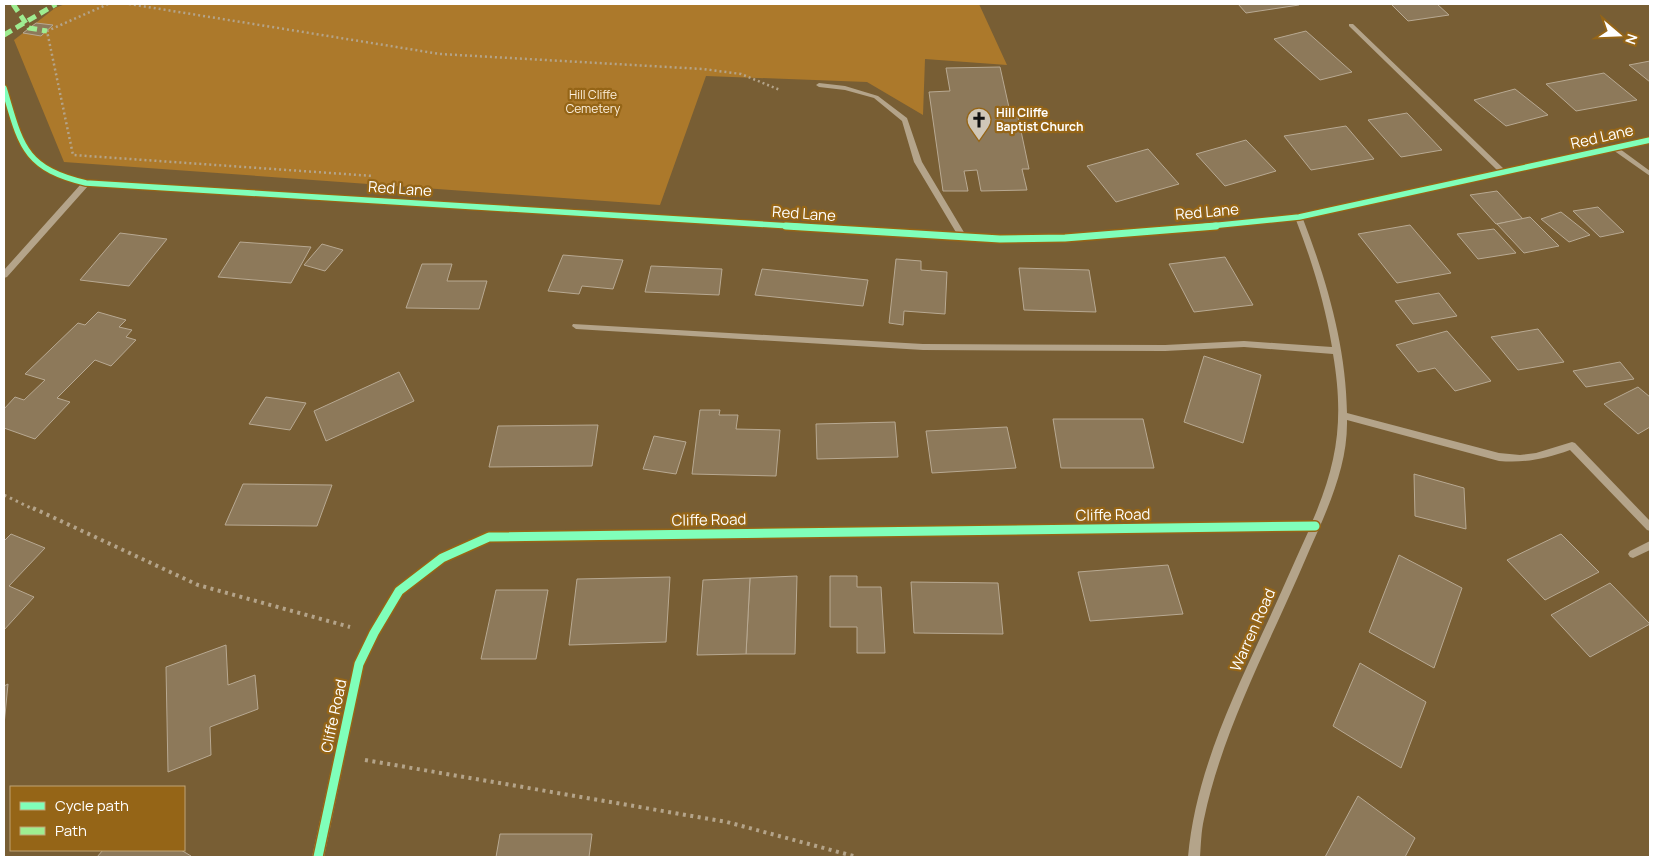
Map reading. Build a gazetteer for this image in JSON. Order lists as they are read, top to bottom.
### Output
{
  "streets": {
    "street": ["Red Lane", "Cliffe Road", "Warren Road"]
  },
  "crossings": [
    ["Red Lane", "Warren Road"],
    ["Cliffe Road", "Warren Road"]
  ],
  "parks": ["Hill Cliffe Cemetery"],
  "places": {
    "church": ["Hill Cliffe Baptist Church"]
  },
  "legend": ["Cycle path", "Path"],
  "north": "right"
}
